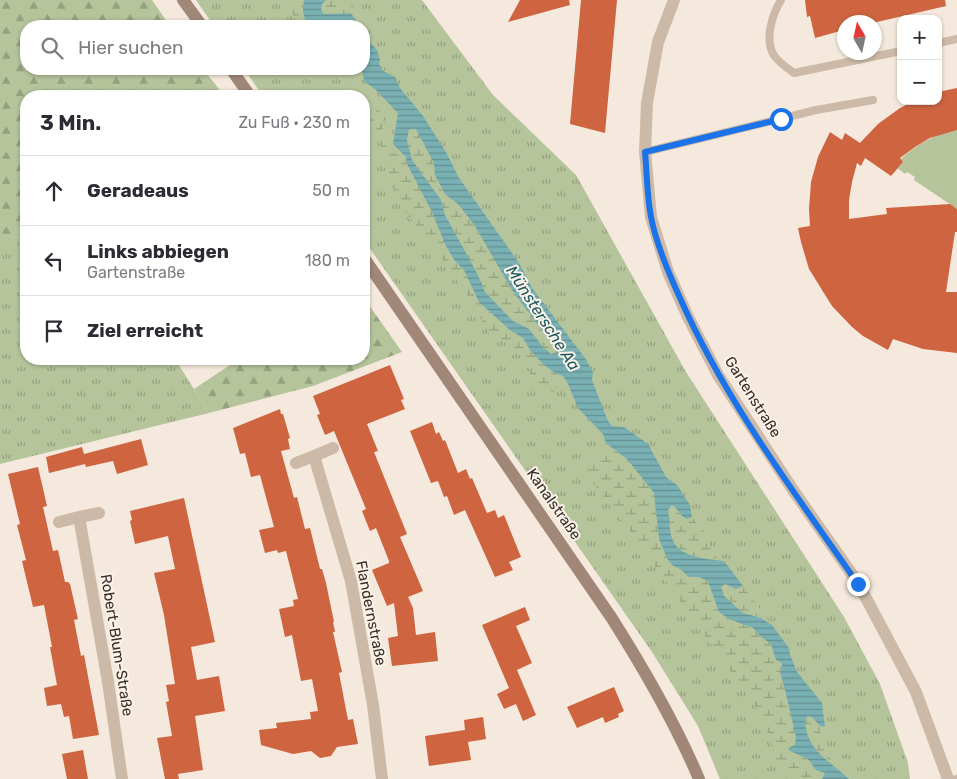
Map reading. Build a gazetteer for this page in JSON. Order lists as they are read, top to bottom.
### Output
{
  "streets": {
    "main road": ["Kanalstraße"],
    "street": ["Gartenstraße", "Flandernstraße", "Robert-Blum-Straße"]
  },
  "water": ["Münstersche Aa"],
  "north": "top",
  "page": {
    "map_buttons": ["+", "−"],
    "search": "Hier suchen",
    "heading": ["3 Min.", "Zu Fuß · 230 m"],
    "list": [
      ["Geradeaus", "50 m"],
      ["Links abbiegen", "Gartenstraße", "180 m"],
      "Ziel erreicht"
    ]
  }
}
